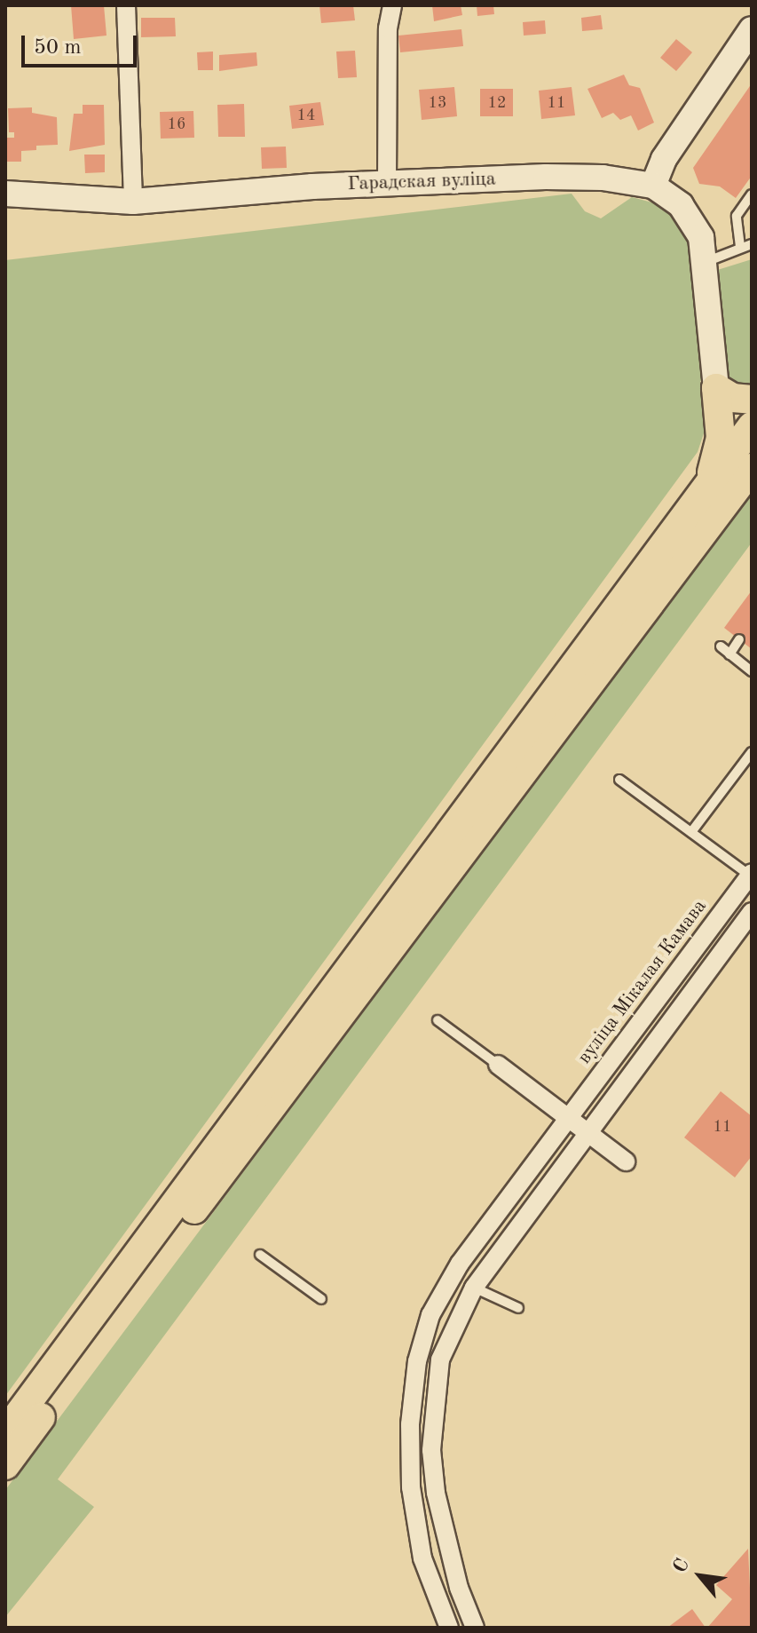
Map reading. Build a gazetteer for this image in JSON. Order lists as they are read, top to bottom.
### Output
{
  "streets": {
    "street": ["Гарадская вуліца", "вуліца Мікалая Камава"]
  },
  "house_numbers": [
    "13",
    "12",
    "11",
    "14",
    "16",
    "11"
  ],
  "scale_bar": "50 m",
  "north": "top left"
}
